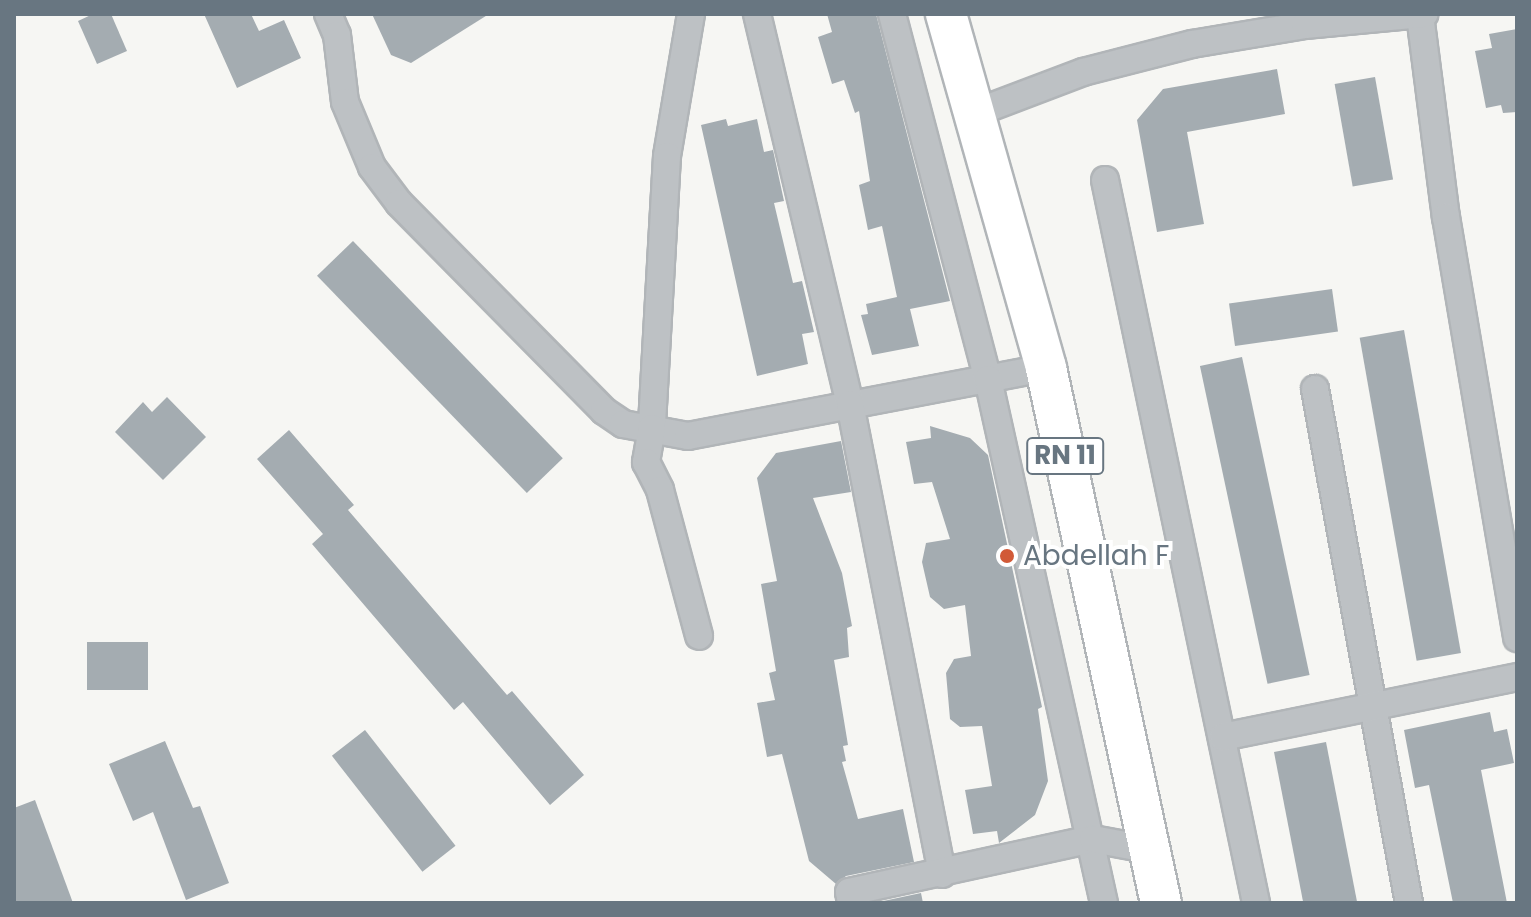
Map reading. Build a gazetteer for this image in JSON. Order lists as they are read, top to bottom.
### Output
{
  "streets": {
    "main road": ["RN 11"]
  },
  "places": ["Abdellah F"]
}
